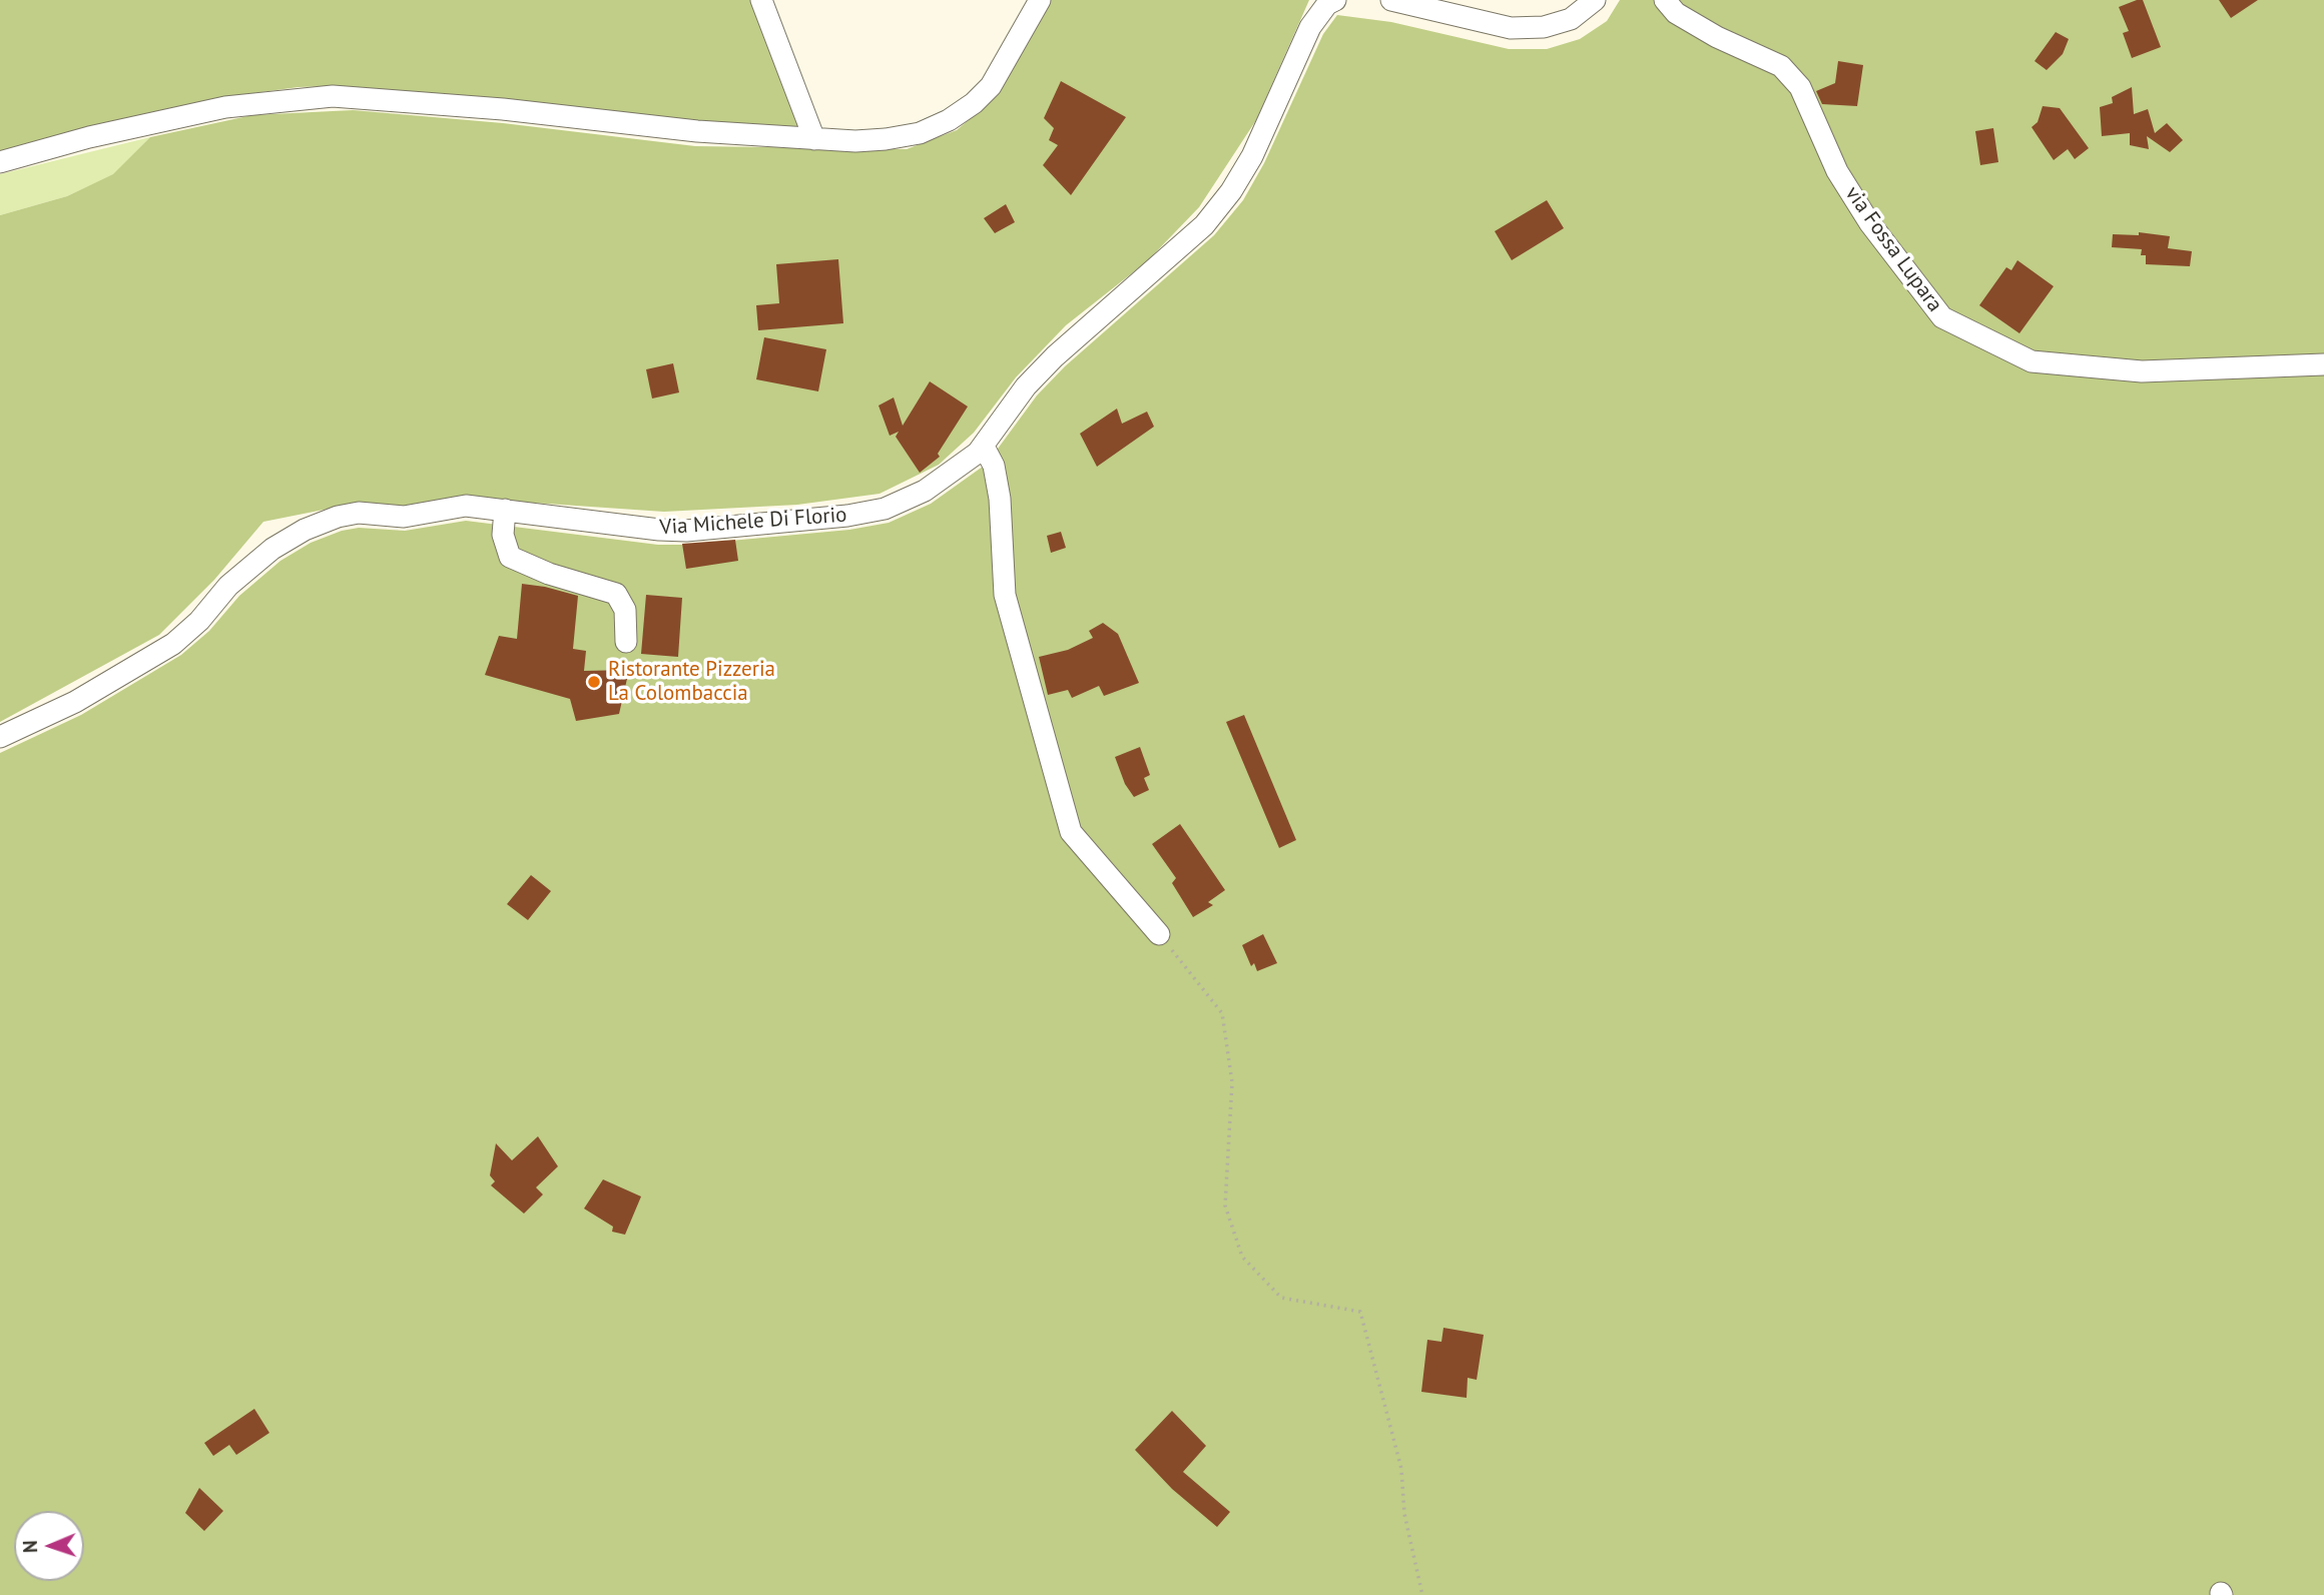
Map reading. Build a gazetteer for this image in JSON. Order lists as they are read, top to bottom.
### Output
{
  "streets": {
    "street": ["via Fossa Lupara", "Via Michele Di Florio"]
  },
  "places": ["Ristorante Pizzeria La Colombaccia"],
  "north": "left"
}
